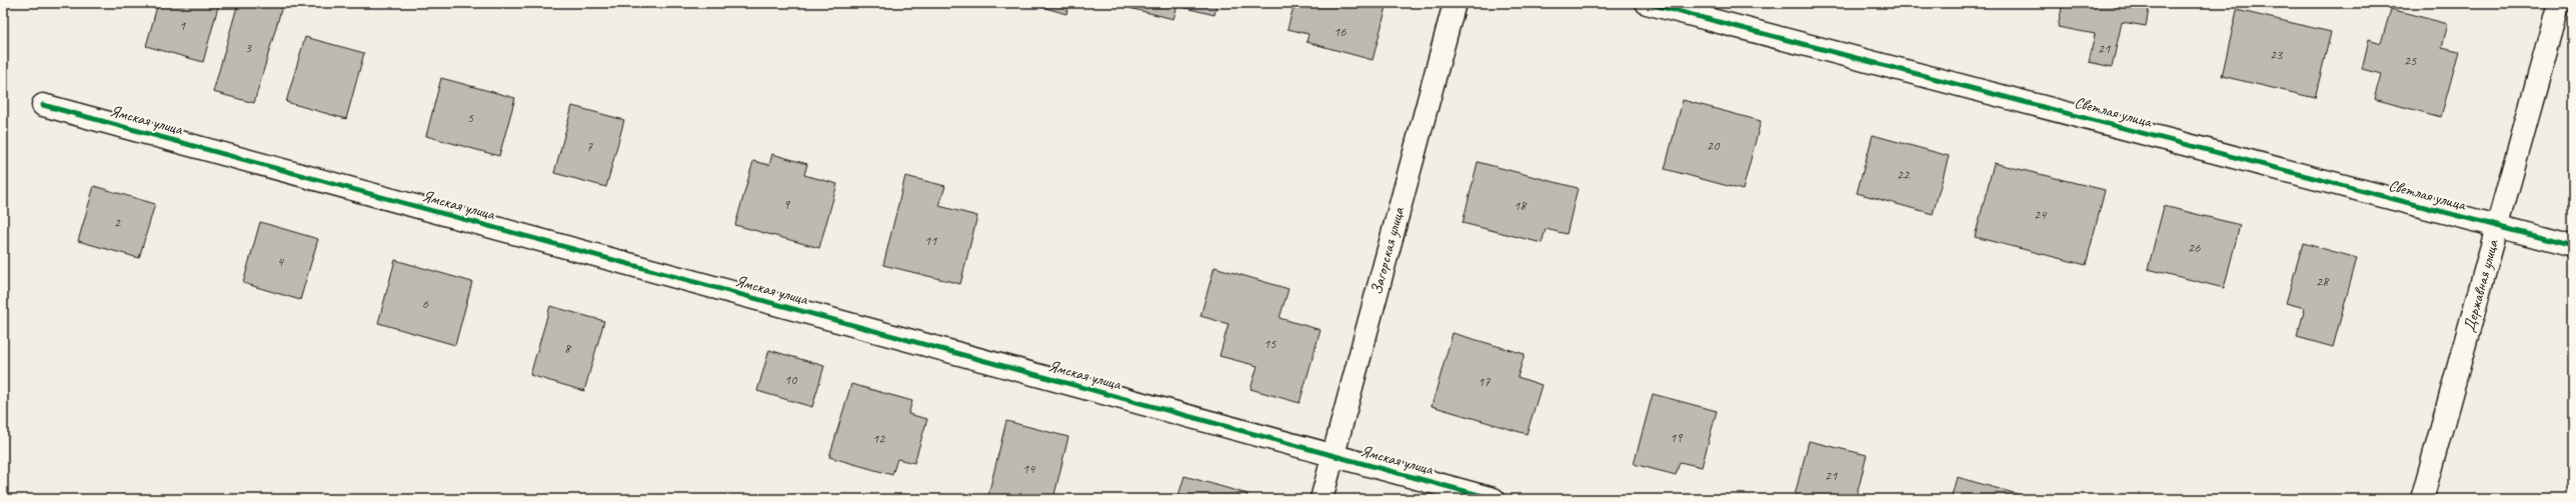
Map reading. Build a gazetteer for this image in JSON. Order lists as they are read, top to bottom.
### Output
{
  "streets": {
    "street": [
      "Светлая улица",
      "Ямская улица",
      "Загорская улица",
      "Державная улица"
    ]
  },
  "crossings": [
    ["Светлая улица", "Державная улица"],
    ["Ямская улица", "Загорская улица"]
  ],
  "house_numbers": [
    "1",
    "16",
    "3",
    "21",
    "23",
    "25",
    "5",
    "20",
    "7",
    "22",
    "9",
    "18",
    "24",
    "2",
    "11",
    "26",
    "4",
    "28",
    "6",
    "15",
    "8",
    "10",
    "17",
    "19",
    "12",
    "14",
    "21"
  ]
}
